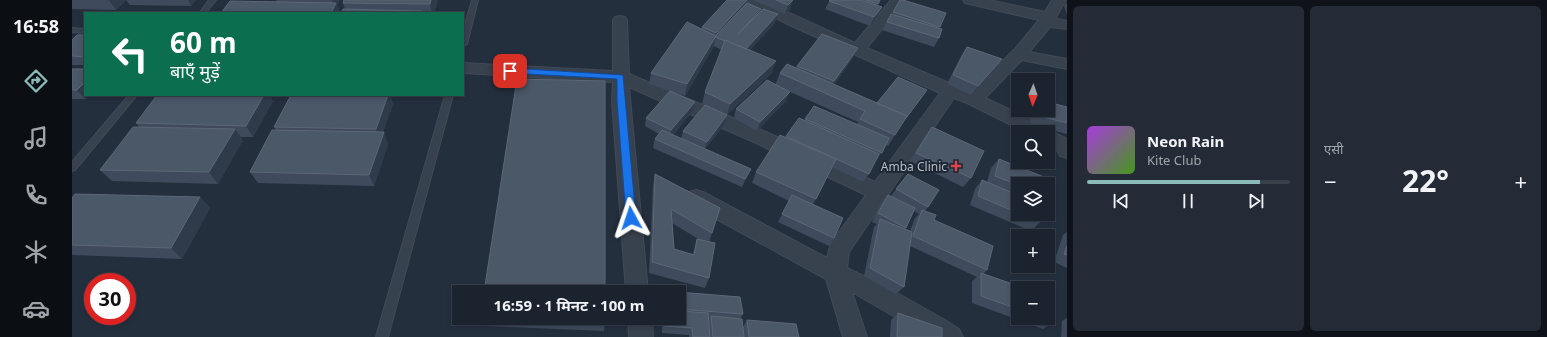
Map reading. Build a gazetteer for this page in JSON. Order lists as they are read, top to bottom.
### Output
{
  "places": {
    "health": ["Amba Clinic"]
  },
  "north": "bottom",
  "page": {
    "tabs": "16:58",
    "tile": "एसी",
    "turn": ["60 m", "बाएँ मुड़ें"],
    "map_buttons": ["+", "−"],
    "song": ["Neon Rain", "Kite Club"],
    "heat": ["−", "22°", "+"],
    "limit": "30",
    "trip": "16:59 · 1 मिनट · 100 m"
  }
}
